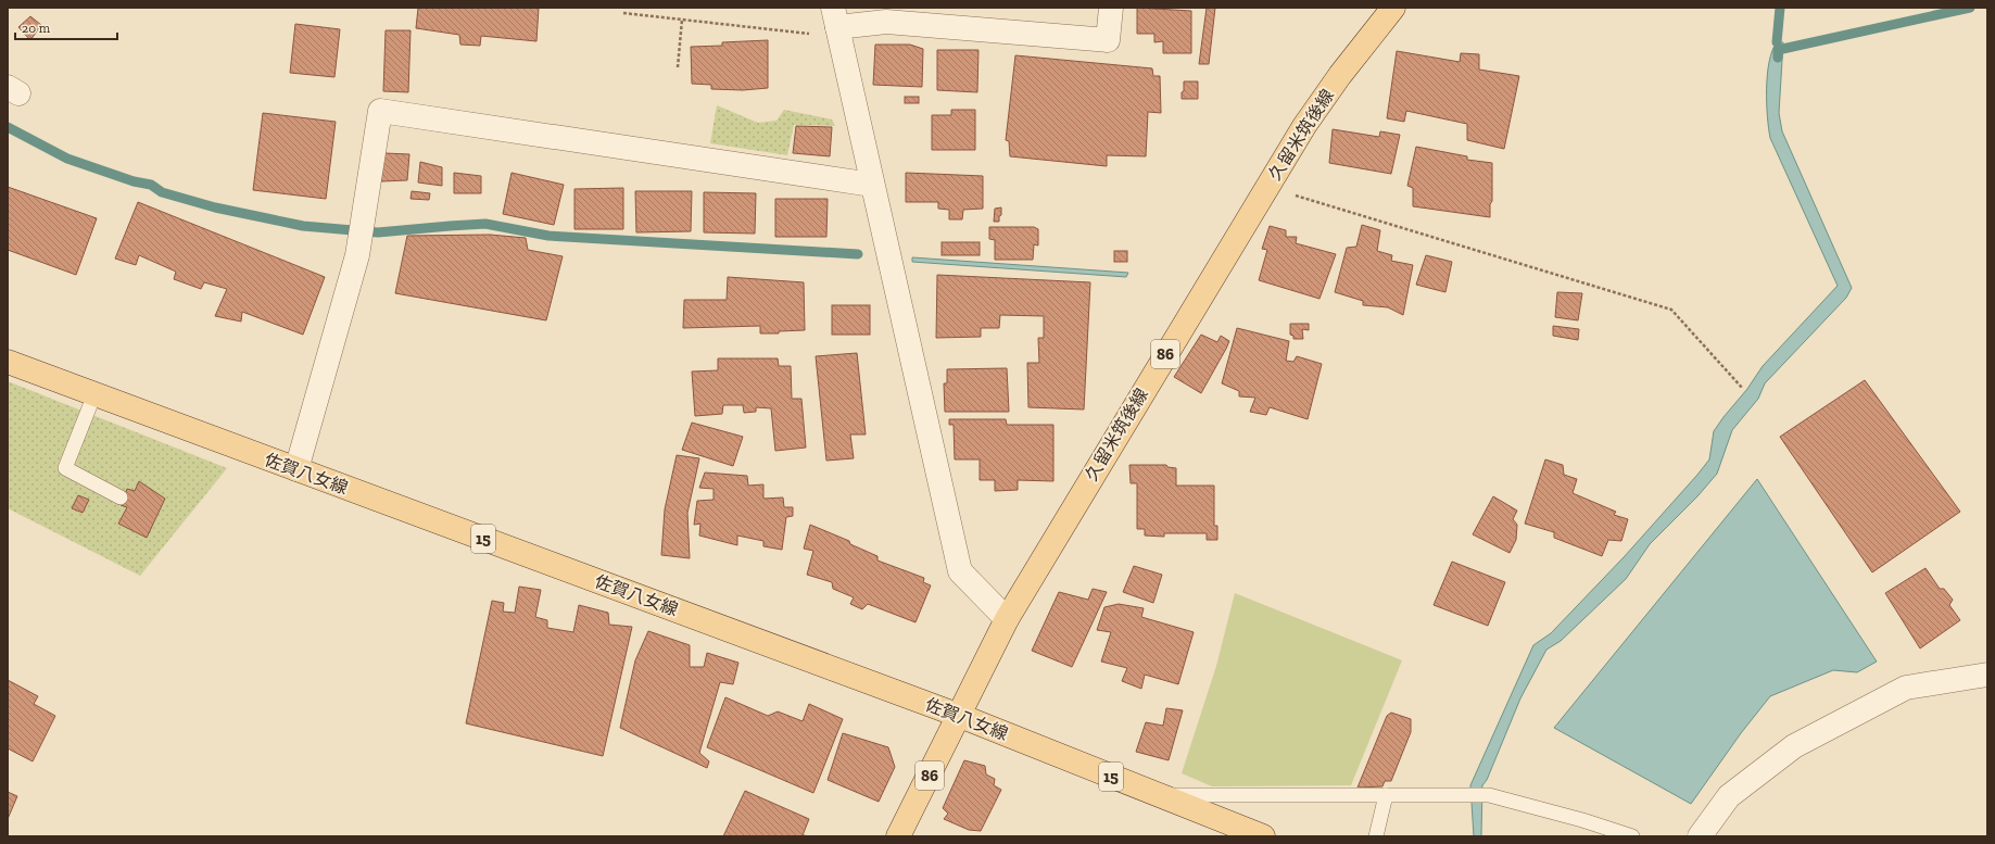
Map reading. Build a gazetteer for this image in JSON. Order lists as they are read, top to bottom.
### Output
{
  "streets": {
    "main road": [
      "久留米筑後線",
      "86",
      "佐賀八女線",
      "15"
    ]
  },
  "crossings": [
    ["久留米筑後線", "佐賀八女線"]
  ],
  "scale_bar": "20 m"
}
